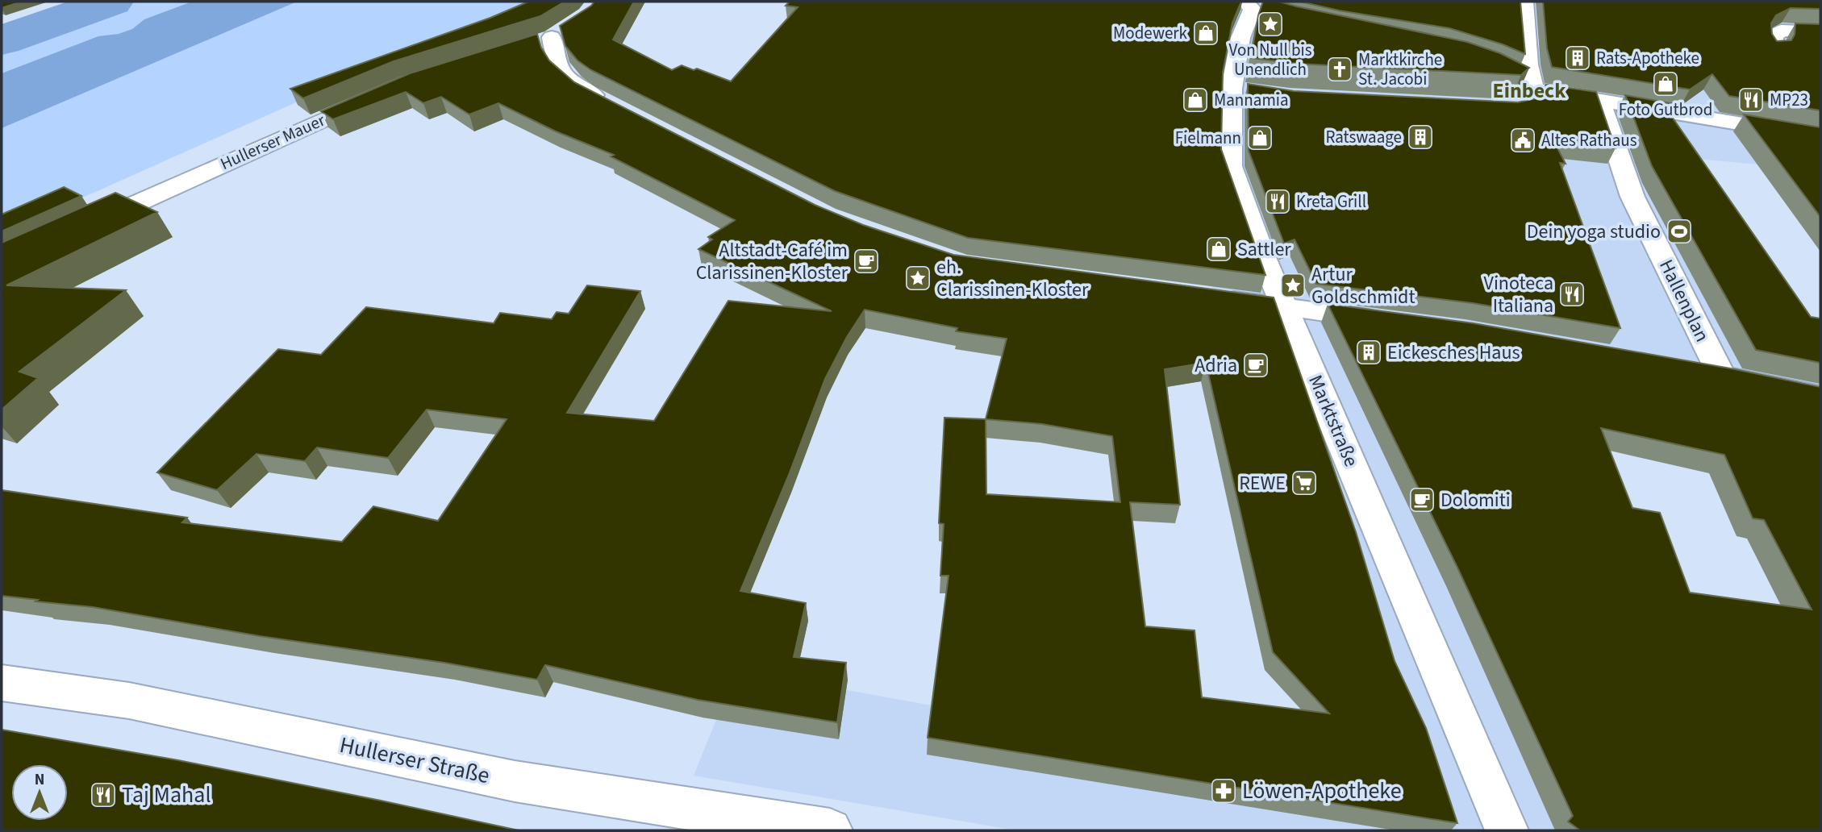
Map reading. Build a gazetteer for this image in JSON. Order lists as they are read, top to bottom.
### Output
{
  "streets": {
    "street": [
      "Hullerser Mauer",
      "Hallenplan",
      "Marktstraße",
      "Hullerser Straße"
    ]
  },
  "districts": ["Einbeck"],
  "places": {
    "place": ["Von Null bis Unendlich", "eh. Clarissinen-Kloster", "Artur Goldschmidt"],
    "shop": [
      "Modewerk",
      "Foto Gutbrod",
      "Mannamia",
      "Fielmann",
      "Sattler"
    ],
    "building": ["Rats-Apotheke", "Ratswaage", "Eickesches Haus"],
    "church": ["Marktkirche St. Jacobi"],
    "restaurant": [
      "MP23",
      "Kreta Grill",
      "Vinoteca Italiana",
      "Taj Mahal"
    ],
    "public building": ["Altes Rathaus"],
    "sports": ["Dein yoga studio"],
    "cafe": ["Altstadt-Café im Clarissinen-Kloster", "Adria", "Dolomiti"],
    "supermarket": ["REWE"],
    "pharmacy": ["Löwen-Apotheke"]
  },
  "north": "top"
}
